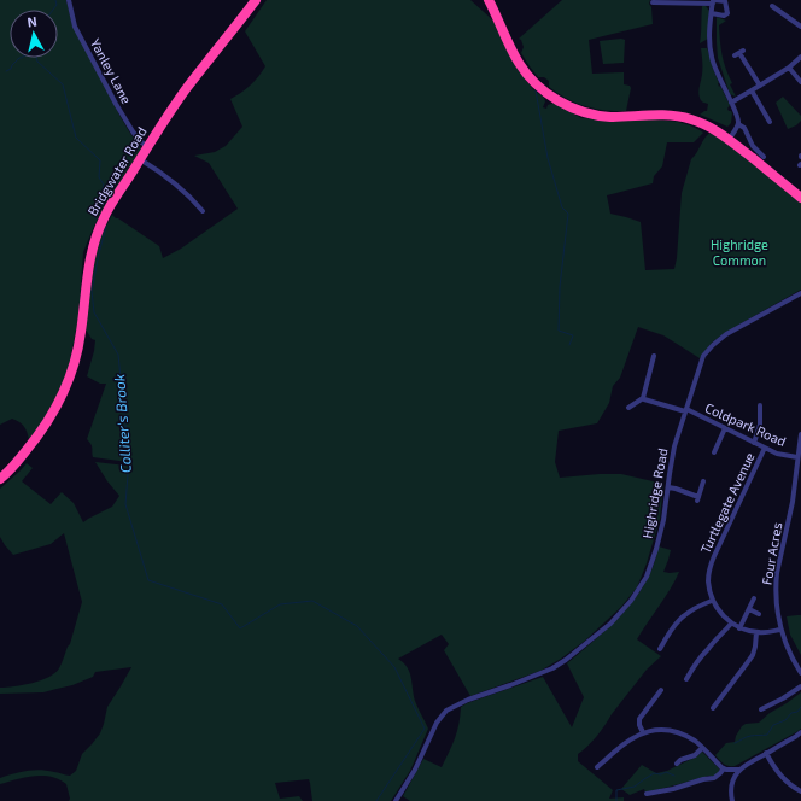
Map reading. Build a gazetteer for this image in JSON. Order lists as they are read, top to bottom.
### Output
{
  "streets": {
    "highway": ["Bridgwater Road"],
    "street": [
      "Yanley Lane",
      "Coldpark Road",
      "Highridge Road",
      "Turtlegate Avenue",
      "Four Acres"
    ]
  },
  "crossings": [
    ["Yanley Lane", "Bridgwater Road"],
    ["Coldpark Road", "Highridge Road"],
    ["Coldpark Road", "Turtlegate Avenue"],
    ["Coldpark Road", "Four Acres"]
  ],
  "water": ["Colliter's Brook"],
  "parks": ["Highridge Common"],
  "north": "top"
}
